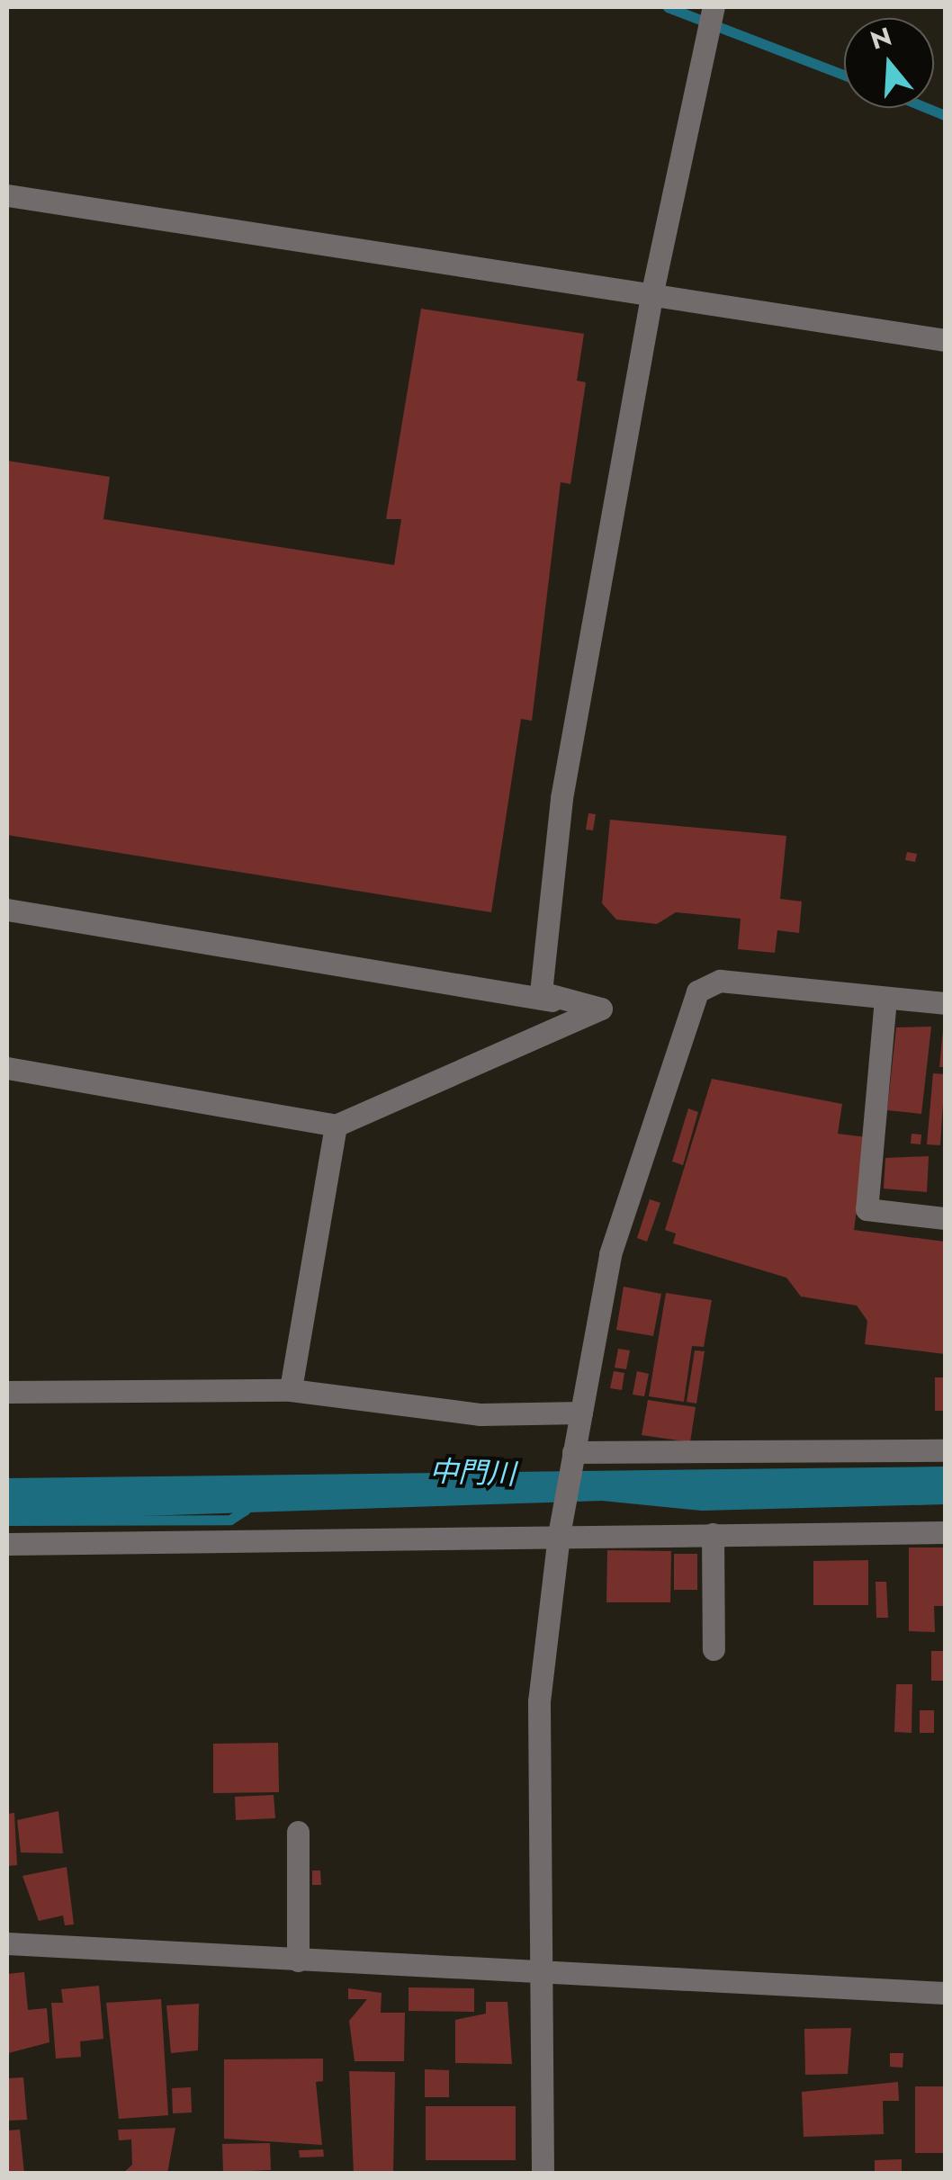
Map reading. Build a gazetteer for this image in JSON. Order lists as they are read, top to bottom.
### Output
{
  "water": ["中門川"],
  "north": "top"
}
